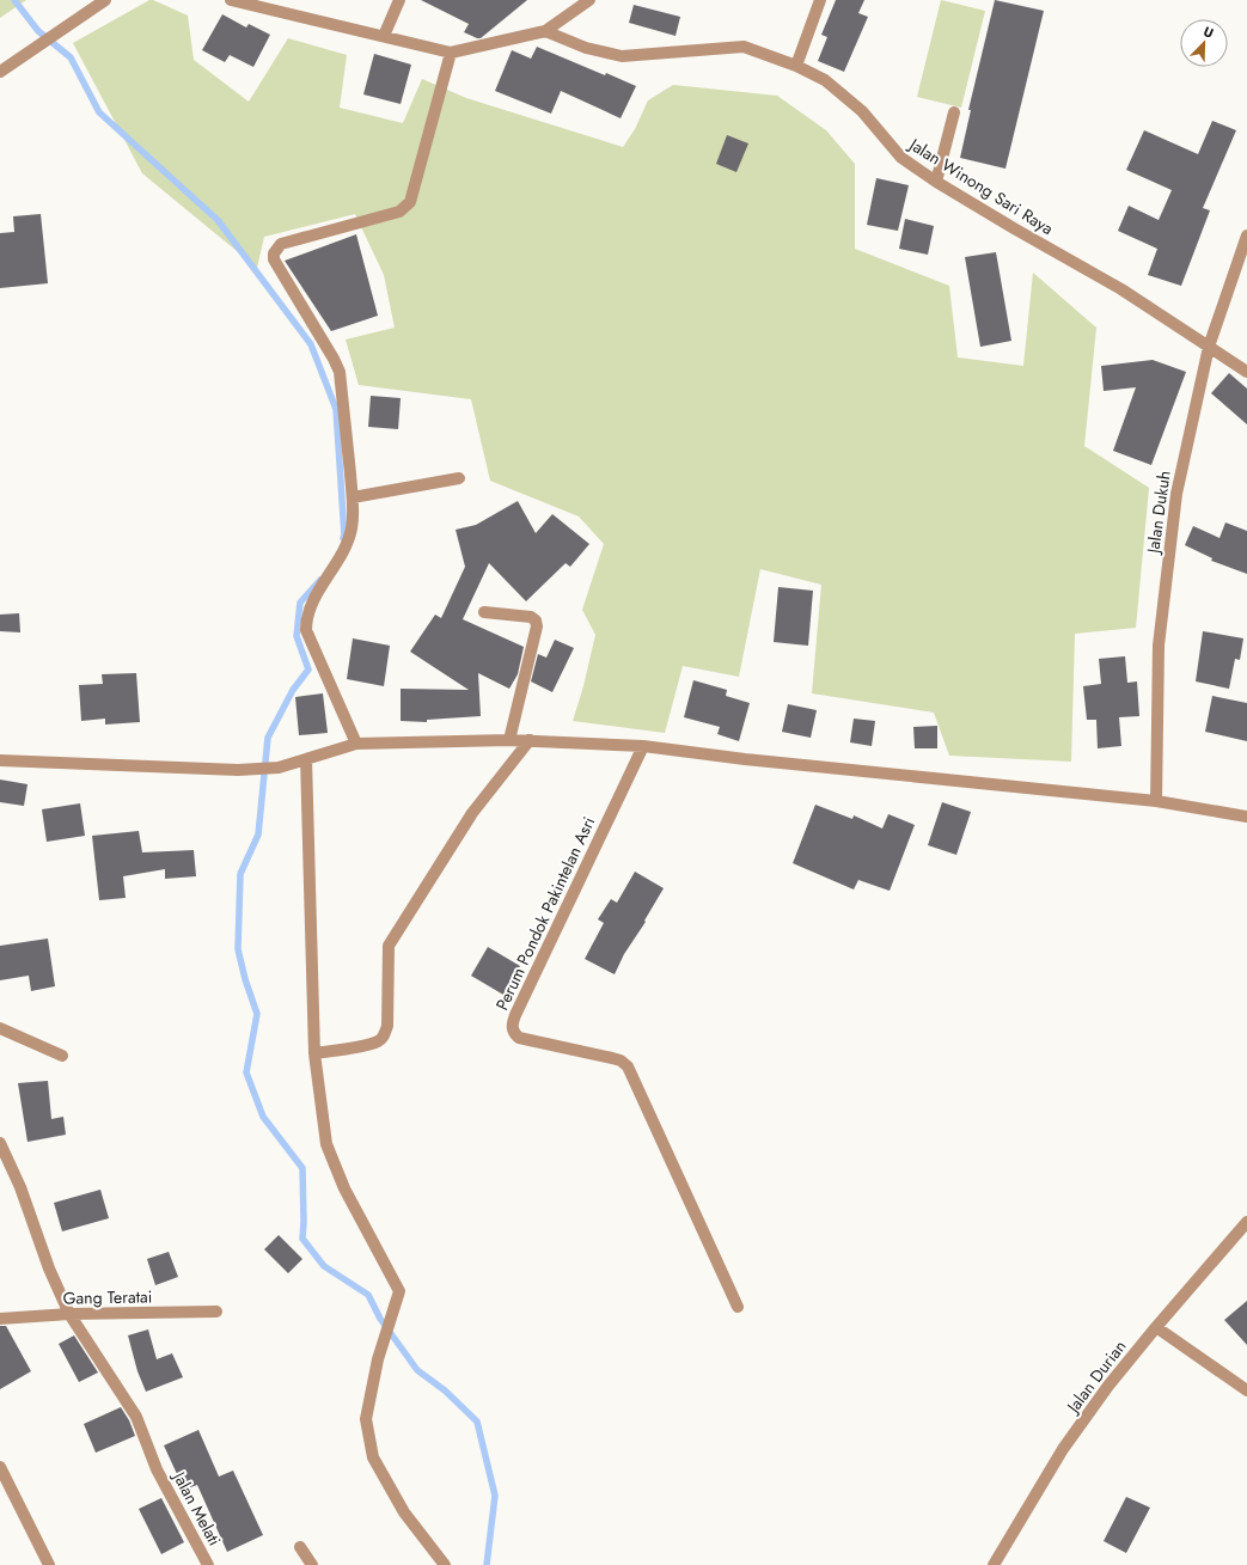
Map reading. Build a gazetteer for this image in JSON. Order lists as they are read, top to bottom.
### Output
{
  "streets": {
    "street": [
      "Jalan Winong Sari Raya",
      "Jalan Dukuh",
      "Perum Pondok Pakintelan Asri",
      "Gang Teratai",
      "Jalan Durian",
      "Jalan Melati"
    ]
  },
  "crossings": [
    ["Jalan Winong Sari Raya", "Jalan Dukuh"],
    ["Gang Teratai", "Jalan Melati"]
  ],
  "north": "top right"
}
